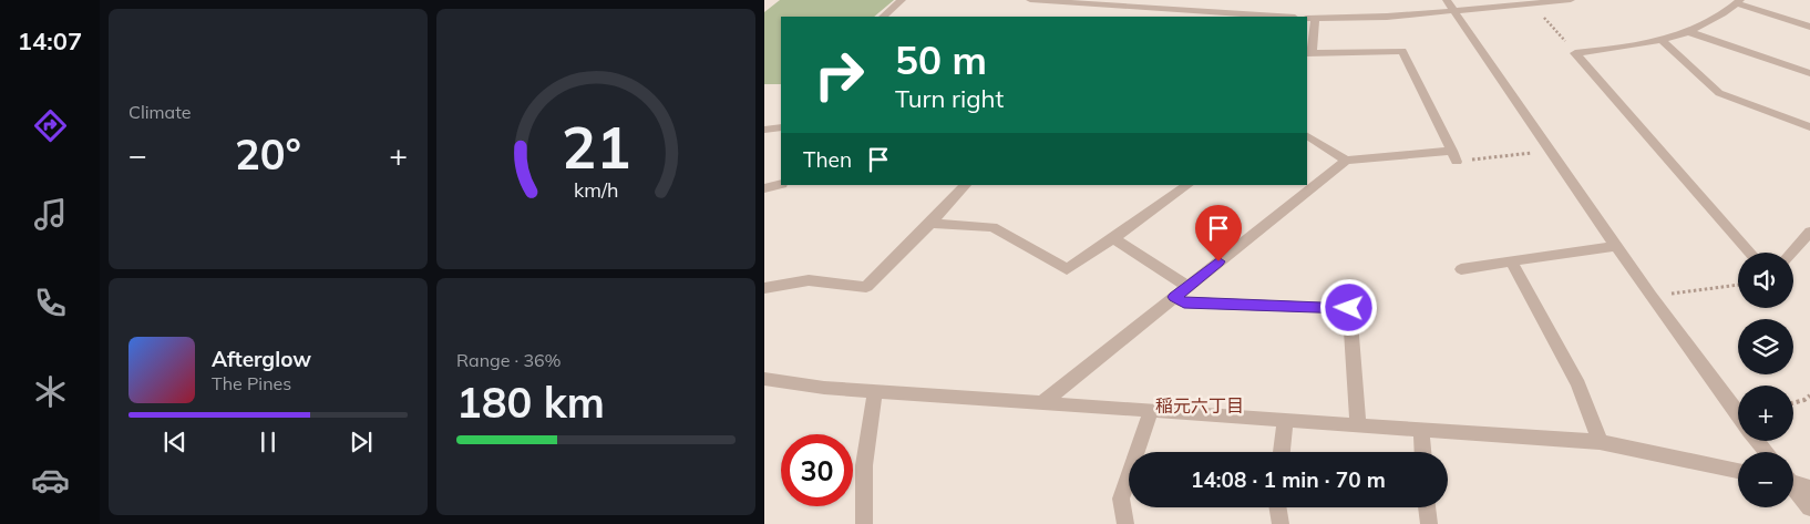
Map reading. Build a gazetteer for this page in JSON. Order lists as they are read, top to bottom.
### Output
{
  "districts": ["稲元六丁目"],
  "page": {
    "tabs": "14:07",
    "tile": [
      "Climate",
      ["Range · 36%", "180 km"]
    ],
    "turn": ["50 m", "Turn right"],
    "heat": ["−", "20°", "+"],
    "then": "Then",
    "map_buttons": ["+", "−"],
    "song": ["Afterglow", "The Pines"],
    "limit": "30",
    "trip": "14:08 · 1 min · 70 m",
    "gauge": ["21", "km/h"]
  }
}
